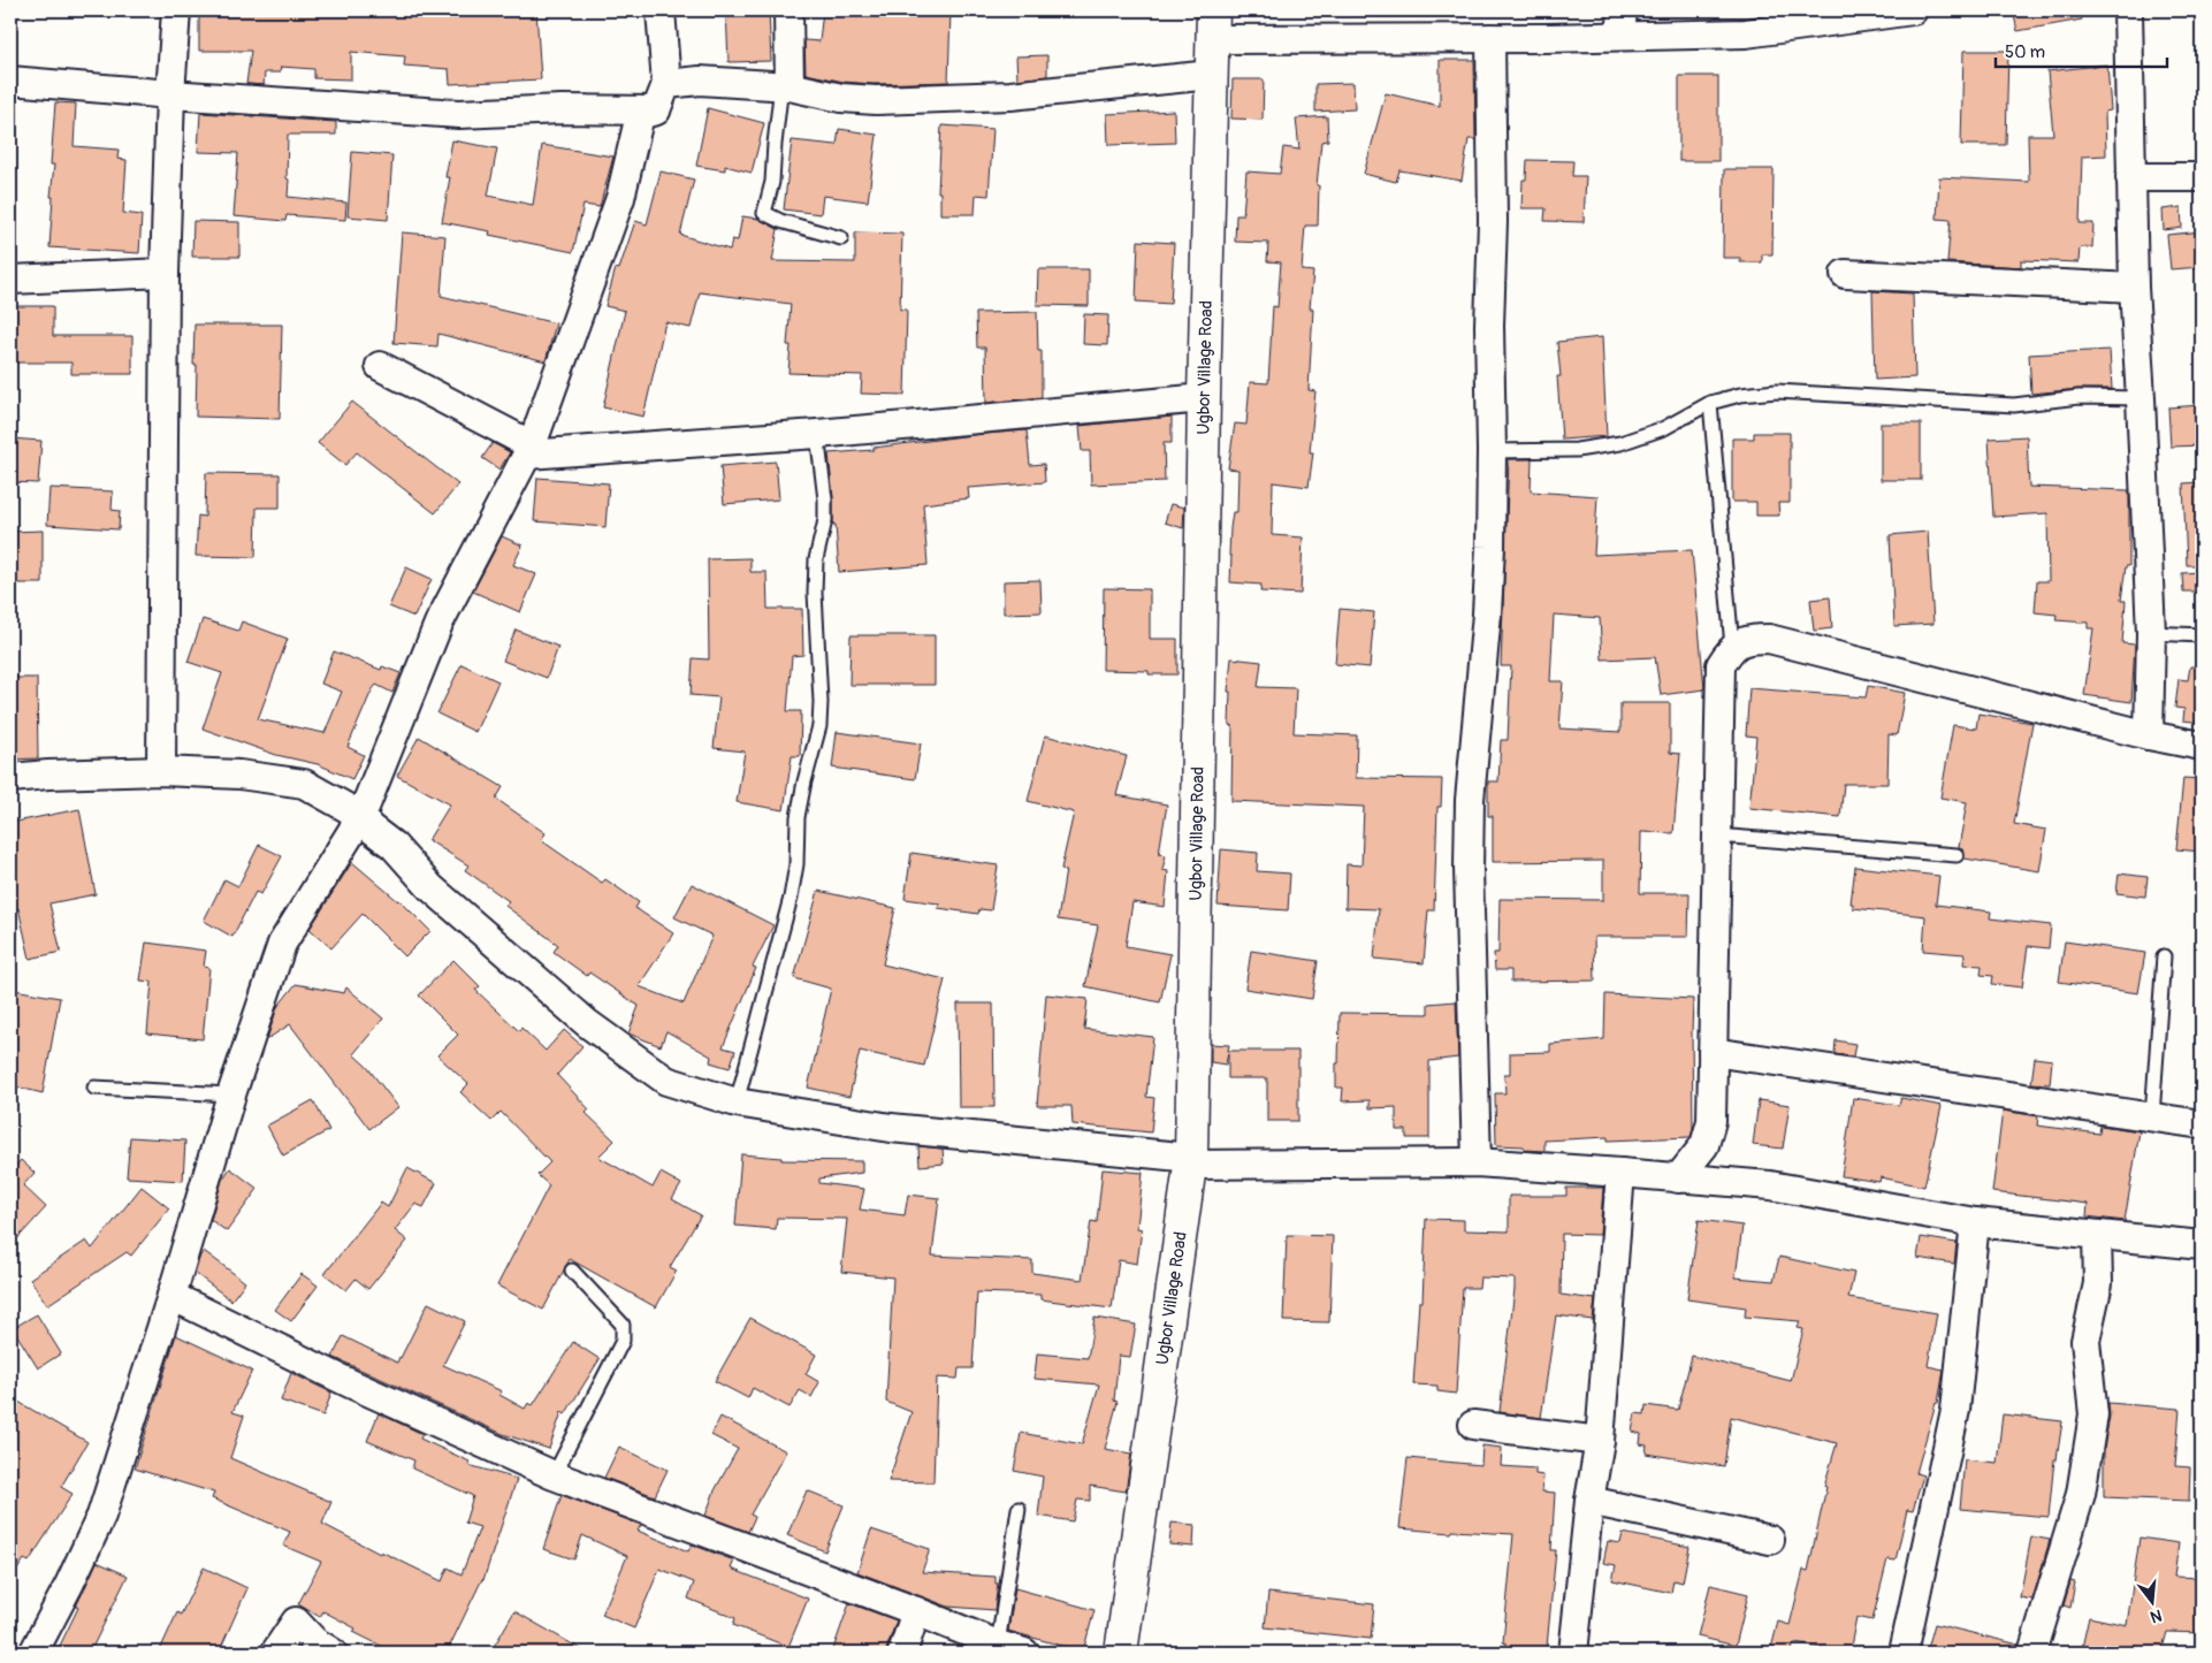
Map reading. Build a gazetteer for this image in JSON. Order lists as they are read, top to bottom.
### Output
{
  "streets": {
    "street": ["Ugbor Village Road"]
  },
  "scale_bar": "50 m",
  "north": "bottom"
}
